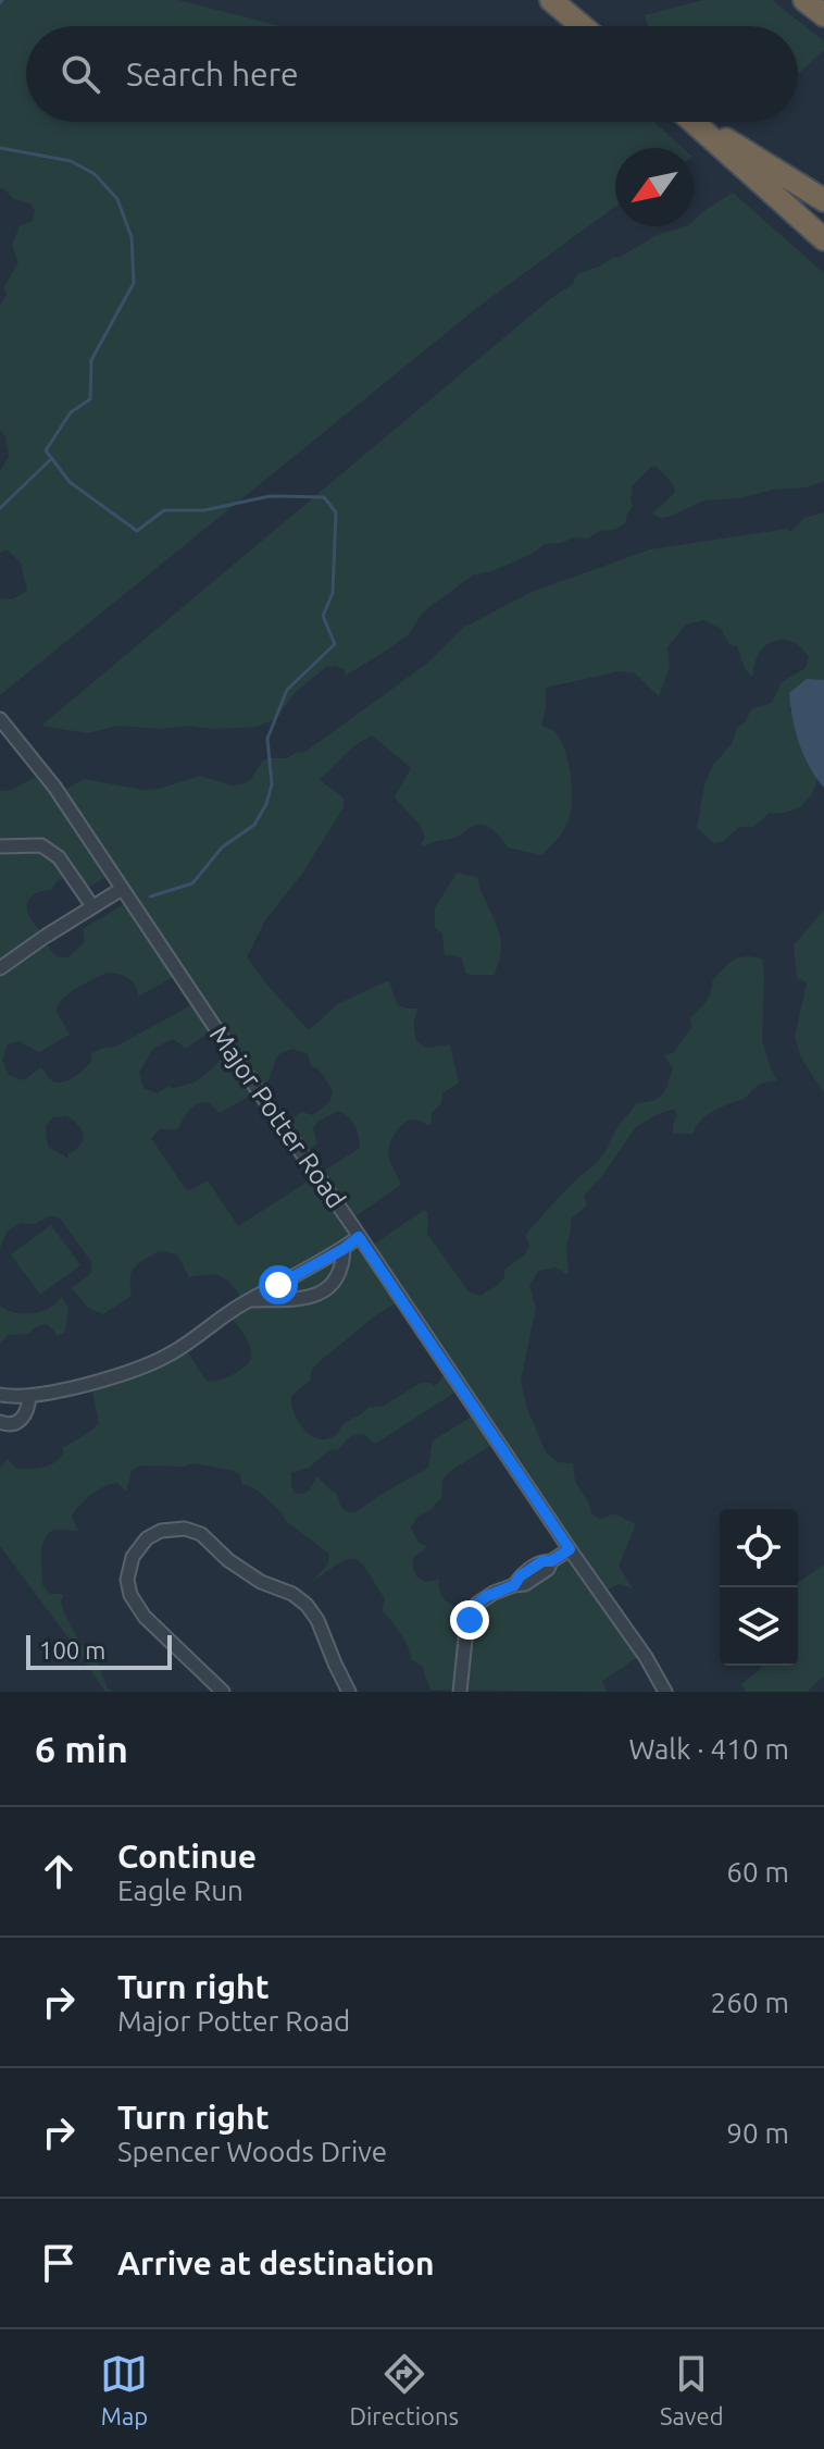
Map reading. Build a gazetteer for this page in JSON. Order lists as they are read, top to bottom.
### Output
{
  "streets": {
    "street": ["Major Potter Road"]
  },
  "scale_bar": "100 m",
  "north": "bottom left",
  "page": {
    "search": "Search here",
    "scale": "100 m",
    "heading": ["6 min", "Walk · 410 m"],
    "list": [
      ["Continue", "Eagle Run", "60 m"],
      ["Turn right", "Major Potter Road", "260 m"],
      ["Turn right", "Spencer Woods Drive", "90 m"],
      "Arrive at destination"
    ],
    "nav": ["Map", "Directions", "Saved"]
  }
}
